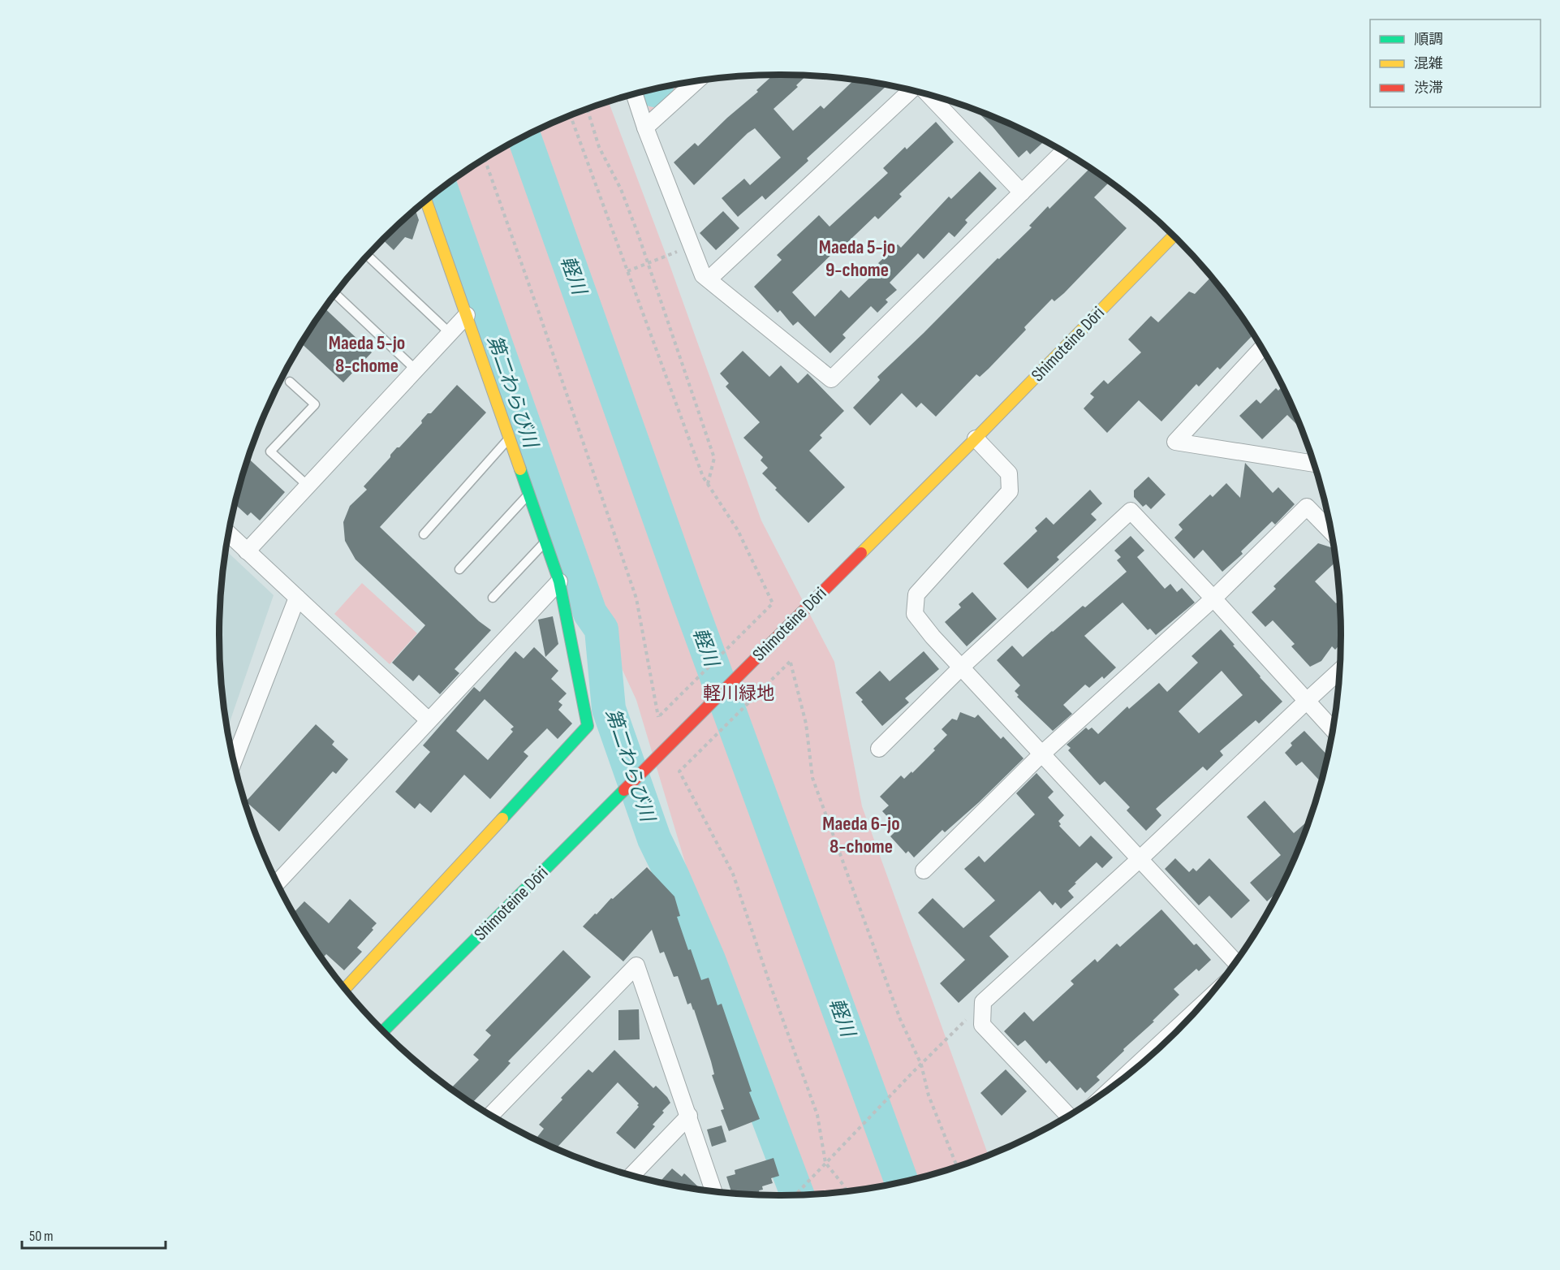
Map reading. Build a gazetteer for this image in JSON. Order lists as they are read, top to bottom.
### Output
{
  "streets": {
    "main road": ["Shimoteine Dōri"]
  },
  "districts": ["Maeda 5-jo 9-chome", "Maeda 5-jo 8-chome", "Maeda 6-jo 8-chome"],
  "water": ["軽川", "第二わらび川"],
  "parks": ["軽川緑地"],
  "legend": ["順調", "混雑", "渋滞"],
  "scale_bar": "50 m"
}
